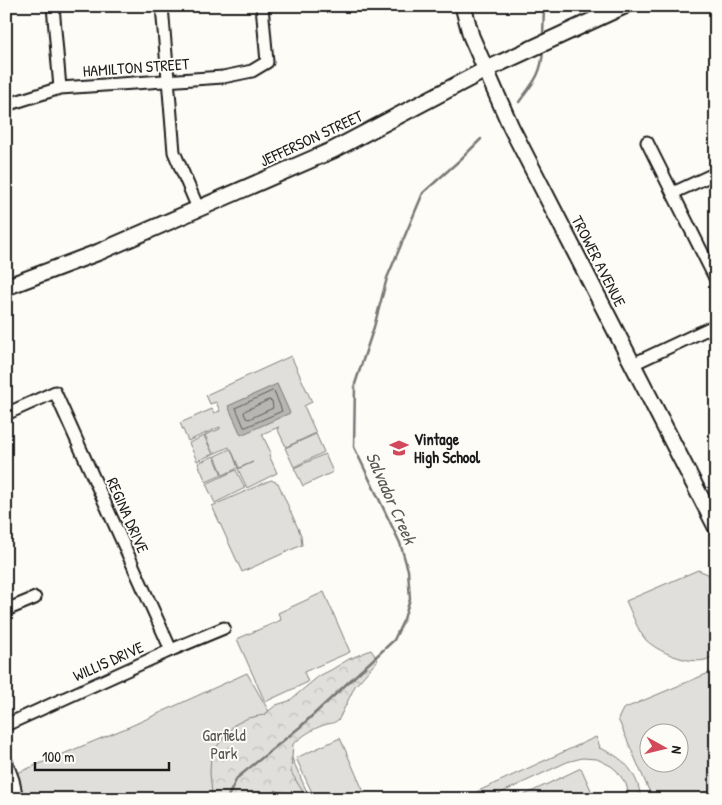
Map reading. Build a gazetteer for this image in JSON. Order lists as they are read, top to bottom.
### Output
{
  "streets": {
    "main road": ["JEFFERSON STREET", "TROWER AVENUE"],
    "street": ["HAMILTON STREET", "REGINA DRIVE", "WILLIS DRIVE"]
  },
  "crossings": [
    ["JEFFERSON STREET", "TROWER AVENUE"],
    ["REGINA DRIVE", "WILLIS DRIVE"]
  ],
  "water": ["Salvador Creek"],
  "parks": ["Garfield Park"],
  "places": {
    "school or university": ["Vintage High School"]
  },
  "scale_bar": "100 m",
  "north": "right"
}
